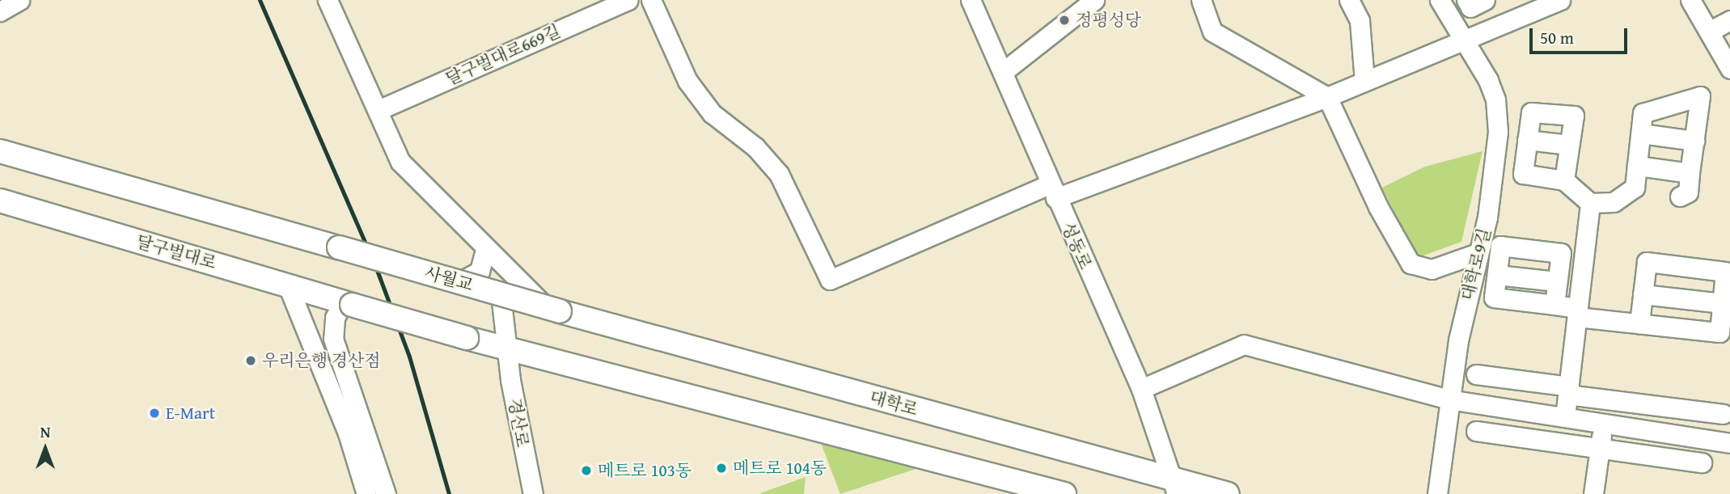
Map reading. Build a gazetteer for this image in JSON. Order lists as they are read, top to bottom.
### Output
{
  "streets": {
    "main road": ["달구벌대로", "사월교", "대학로"],
    "street": [
      "달구벌대로669길",
      "성동로",
      "대학로9길",
      "경산로"
    ]
  },
  "crossings": [
    ["성동로", "대학로"],
    ["사월교", "대학로"],
    ["사월교", "경산로"]
  ],
  "places": [
    "정평성당",
    "우리은행 경산점",
    "E-Mart",
    "메트로 104동",
    "메트로 103동"
  ],
  "scale_bar": "50 m",
  "north": "top"
}
